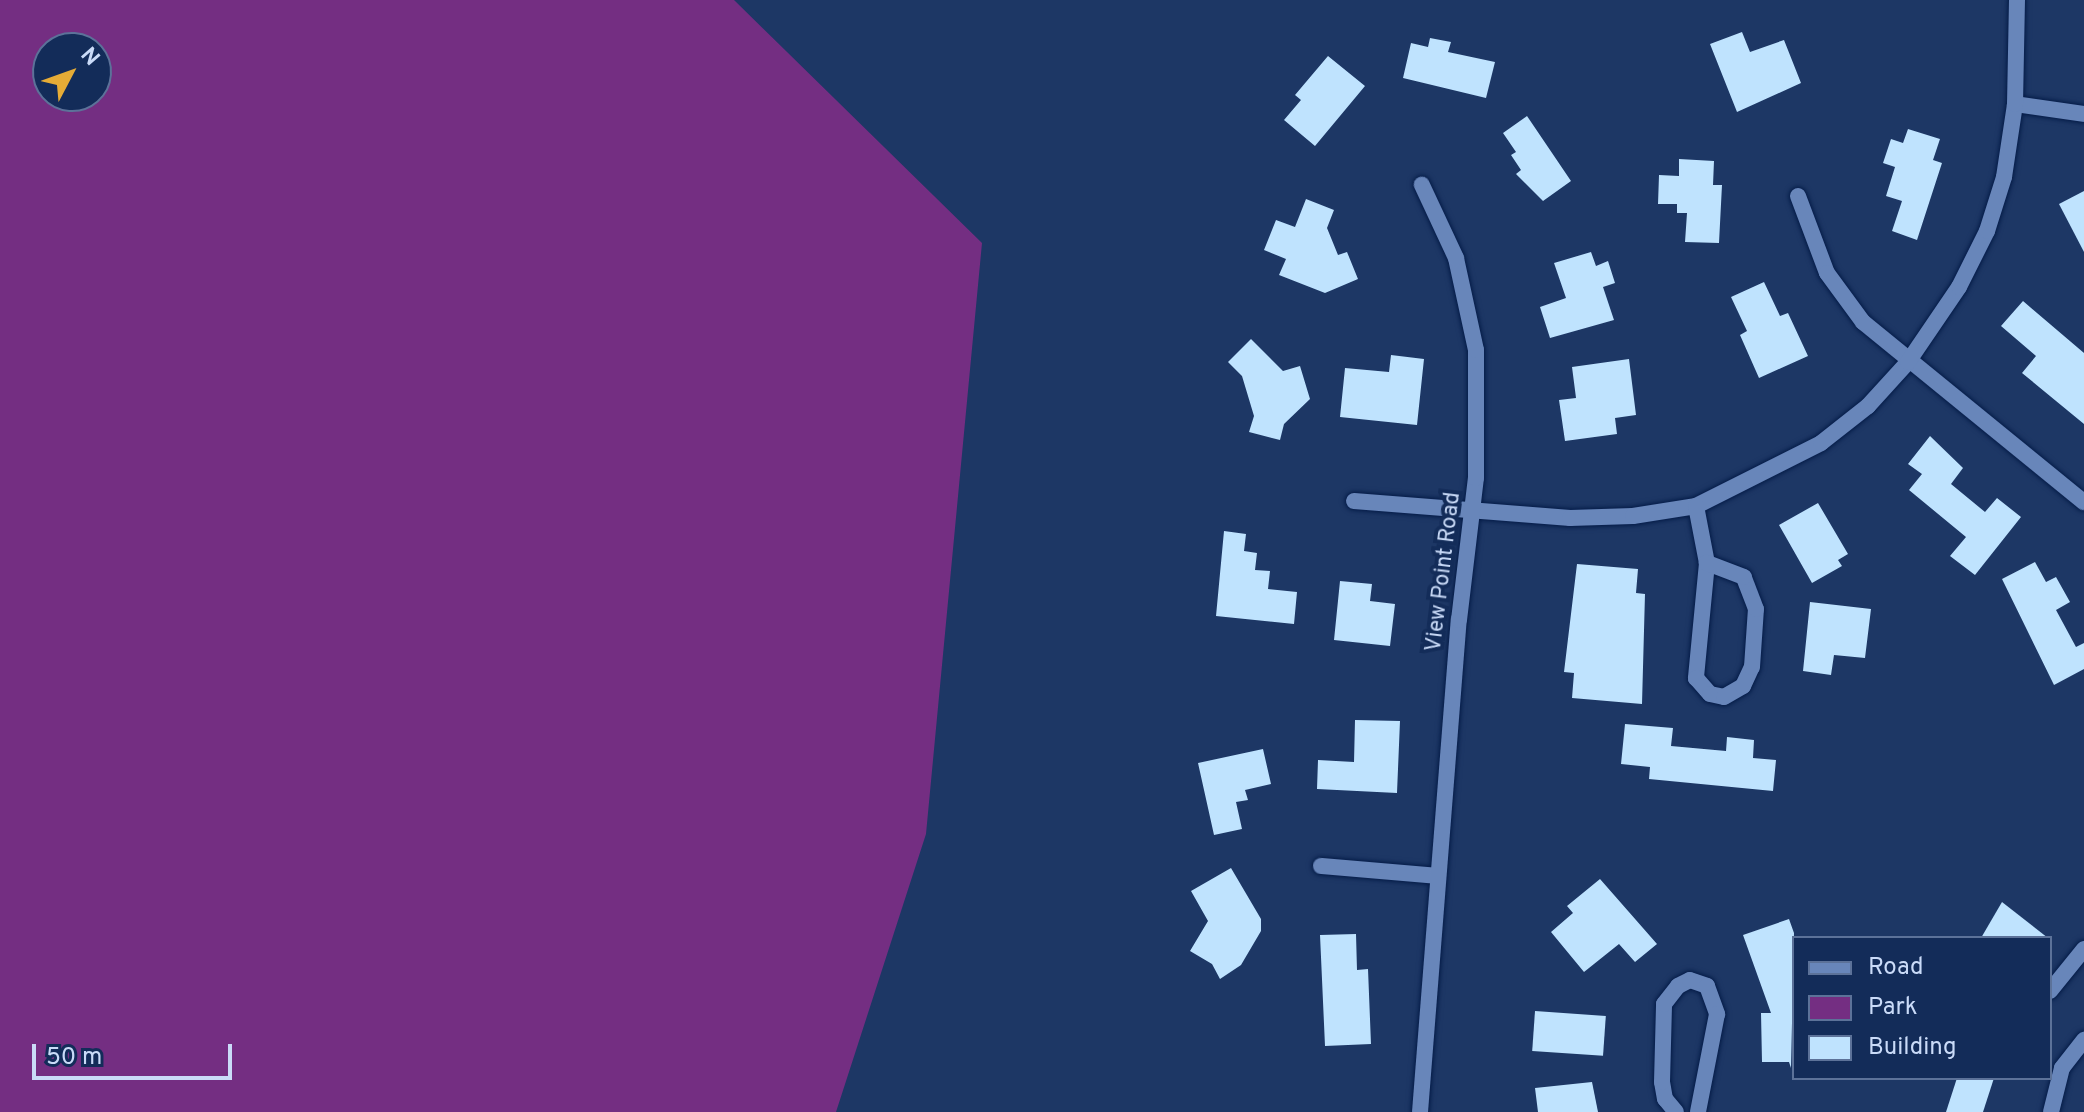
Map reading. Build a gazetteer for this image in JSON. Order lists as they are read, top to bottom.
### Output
{
  "streets": {
    "street": ["View Point Road"]
  },
  "legend": ["Road", "Park", "Building"],
  "scale_bar": "50 m",
  "north": "top right"
}
